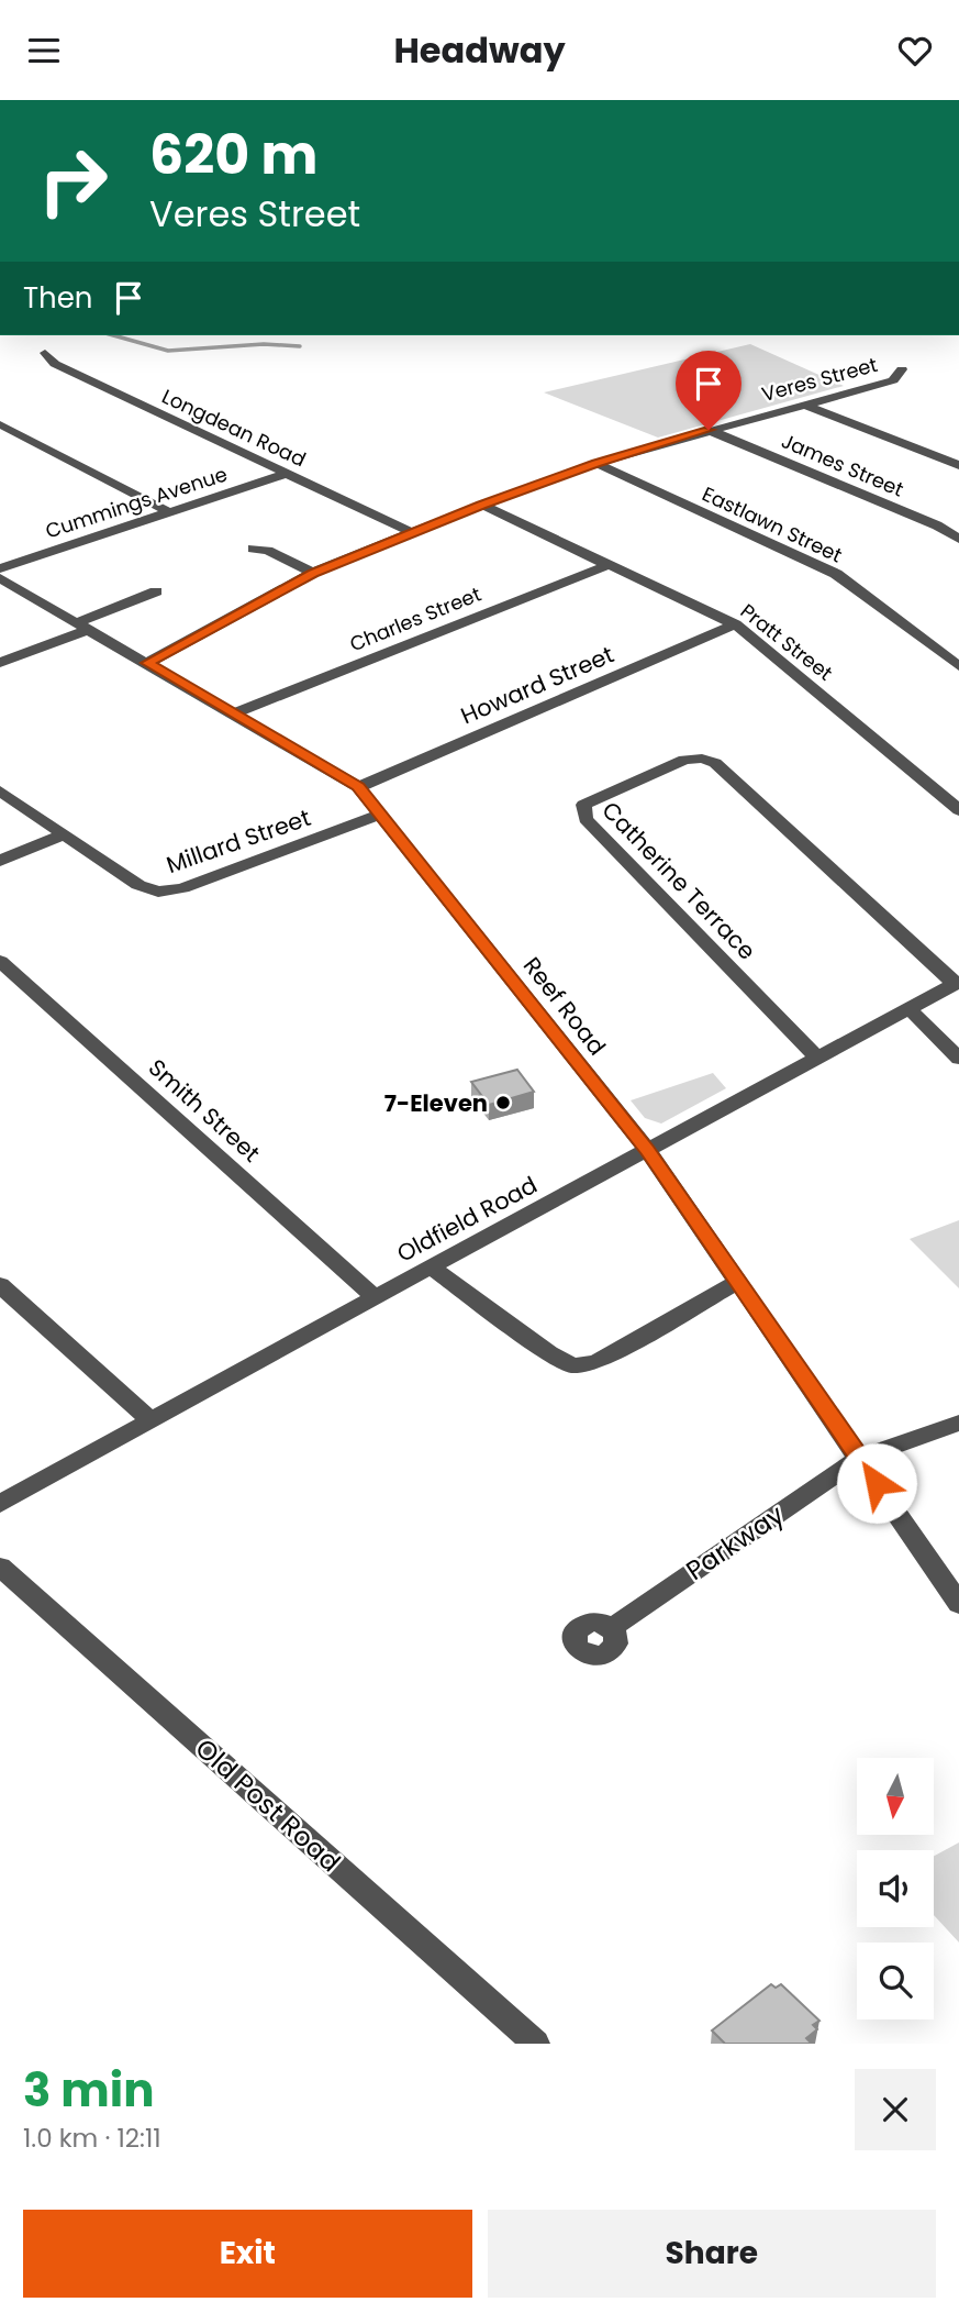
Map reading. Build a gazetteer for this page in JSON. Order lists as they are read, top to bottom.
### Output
{
  "streets": {
    "street": [
      "Veres Street",
      "Longdean Road",
      "James Street",
      "Cummings Avenue",
      "Eastlawn Street",
      "Charles Street",
      "Pratt Street",
      "Howard Street",
      "Millard Street",
      "Catherine Terrace",
      "Reef Road",
      "Smith Street",
      "Oldfield Road",
      "Parkway",
      "Old Post Road"
    ]
  },
  "crossings": [
    ["Veres Street", "Longdean Road"],
    ["Veres Street", "James Street"],
    ["Veres Street", "Eastlawn Street"],
    ["Veres Street", "Pratt Street"],
    ["Veres Street", "Reef Road"],
    ["Longdean Road", "Cummings Avenue"],
    ["Charles Street", "Pratt Street"],
    ["Charles Street", "Reef Road"],
    ["Pratt Street", "Howard Street"],
    ["Howard Street", "Reef Road"],
    ["Millard Street", "Reef Road"],
    ["Catherine Terrace", "Oldfield Road"],
    ["Reef Road", "Oldfield Road"],
    ["Reef Road", "Parkway"],
    ["Smith Street", "Oldfield Road"]
  ],
  "places": ["7-Eleven"],
  "north": "bottom",
  "page": {
    "header": "Headway",
    "turn": ["620 m", "Veres Street"],
    "then": "Then",
    "heading": ["3 min", "1.0 km · 12:11"],
    "buttons": ["Exit", "Share"]
  }
}
